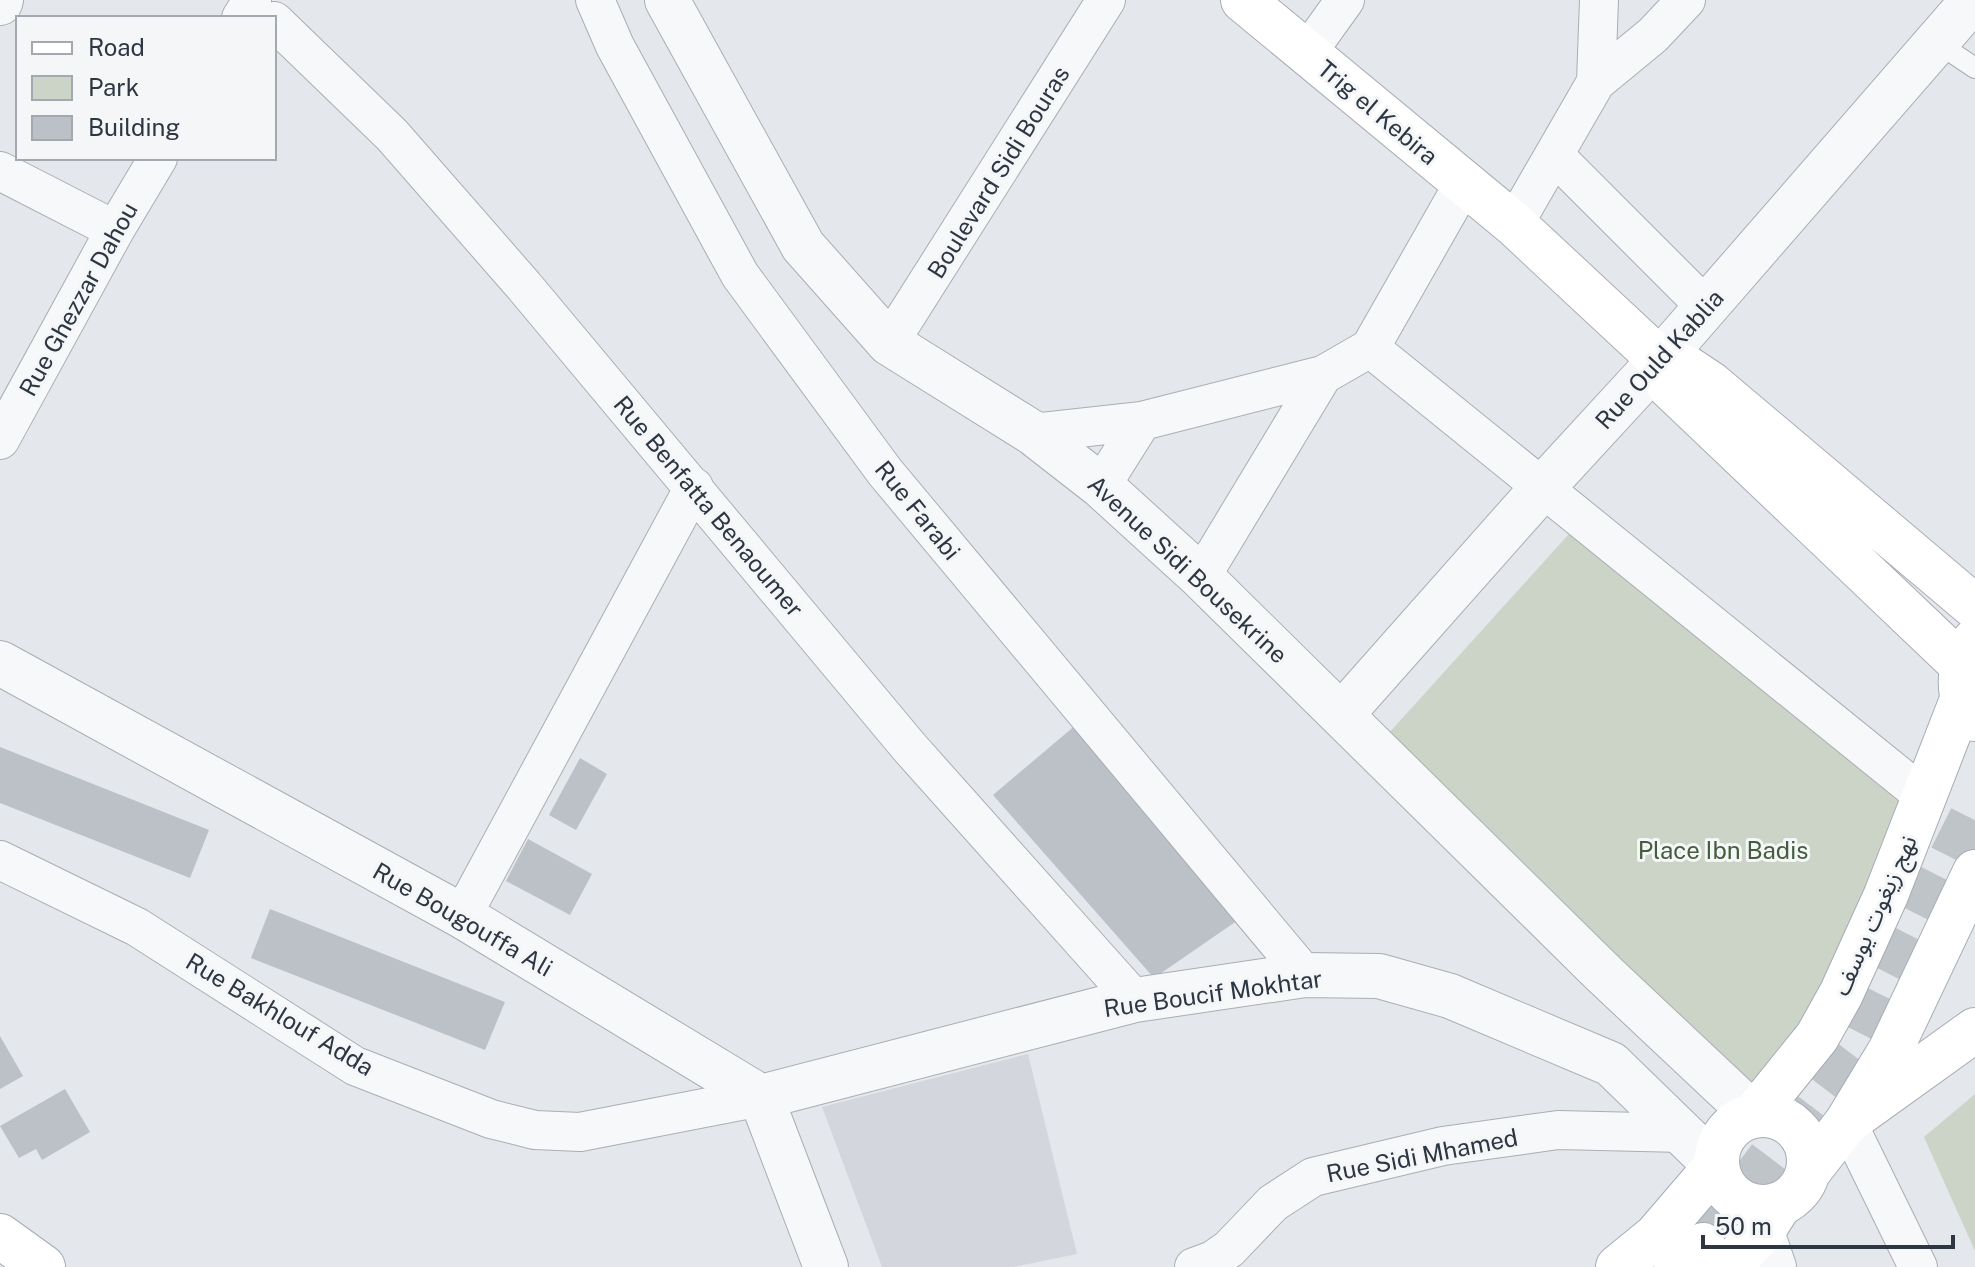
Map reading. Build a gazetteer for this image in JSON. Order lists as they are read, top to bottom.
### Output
{
  "streets": {
    "main road": ["Trig el Kebira", "نهج زيغوت يوسف"],
    "street": [
      "Boulevard Sidi Bouras",
      "Rue Ghezzar Dahou",
      "Rue Ould Kablia",
      "Rue Benfatta Benaoumer",
      "Rue Farabi",
      "Avenue Sidi Bousekrine",
      "Rue Bougouffa Ali",
      "Rue Boucif Mokhtar",
      "Rue Bakhlouf Adda",
      "Rue Sidi Mhamed"
    ]
  },
  "crossings": [
    ["Trig el Kebira", "Rue Ould Kablia"],
    ["Boulevard Sidi Bouras", "Avenue Sidi Bousekrine"],
    ["Rue Ould Kablia", "Avenue Sidi Bousekrine"],
    ["Rue Benfatta Benaoumer", "Rue Boucif Mokhtar"],
    ["Rue Farabi", "Rue Boucif Mokhtar"],
    ["Avenue Sidi Bousekrine", "نهج زيغوت يوسف"],
    ["Rue Bougouffa Ali", "Rue Boucif Mokhtar"],
    ["Rue Bougouffa Ali", "Rue Bakhlouf Adda"],
    ["Rue Boucif Mokhtar", "Rue Bakhlouf Adda"]
  ],
  "parks": ["Place Ibn Badis"],
  "legend": ["Road", "Park", "Building"],
  "scale_bar": "50 m"
}
